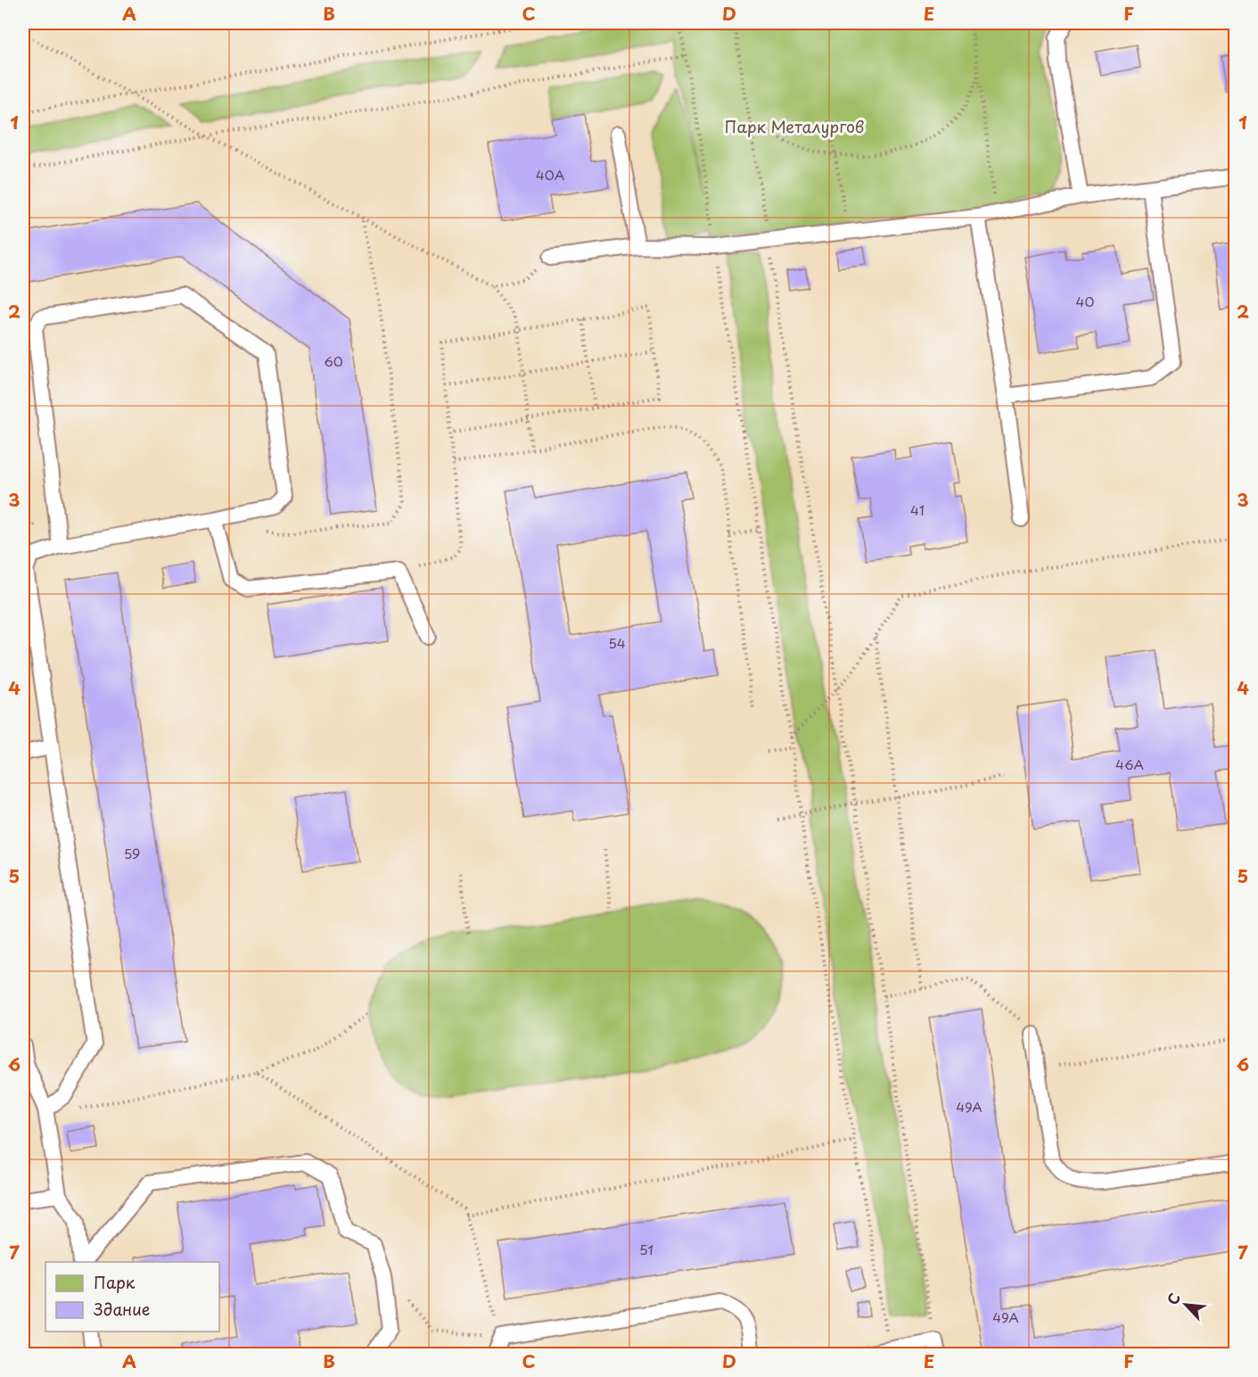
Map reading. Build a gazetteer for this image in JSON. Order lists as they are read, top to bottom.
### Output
{
  "parks": ["Парк Металургов"],
  "house_numbers": [
    "40А",
    "40",
    "60",
    "41",
    "54",
    "46А",
    "59",
    "49А",
    "51",
    "49А"
  ],
  "legend": ["Парк", "Здание"],
  "north": "top left",
  "grid": {
    "columns": [
      "A",
      "B",
      "C",
      "D",
      "E",
      "F"
    ],
    "rows": [
      "1",
      "2",
      "3",
      "4",
      "5",
      "6",
      "7"
    ]
  }
}
